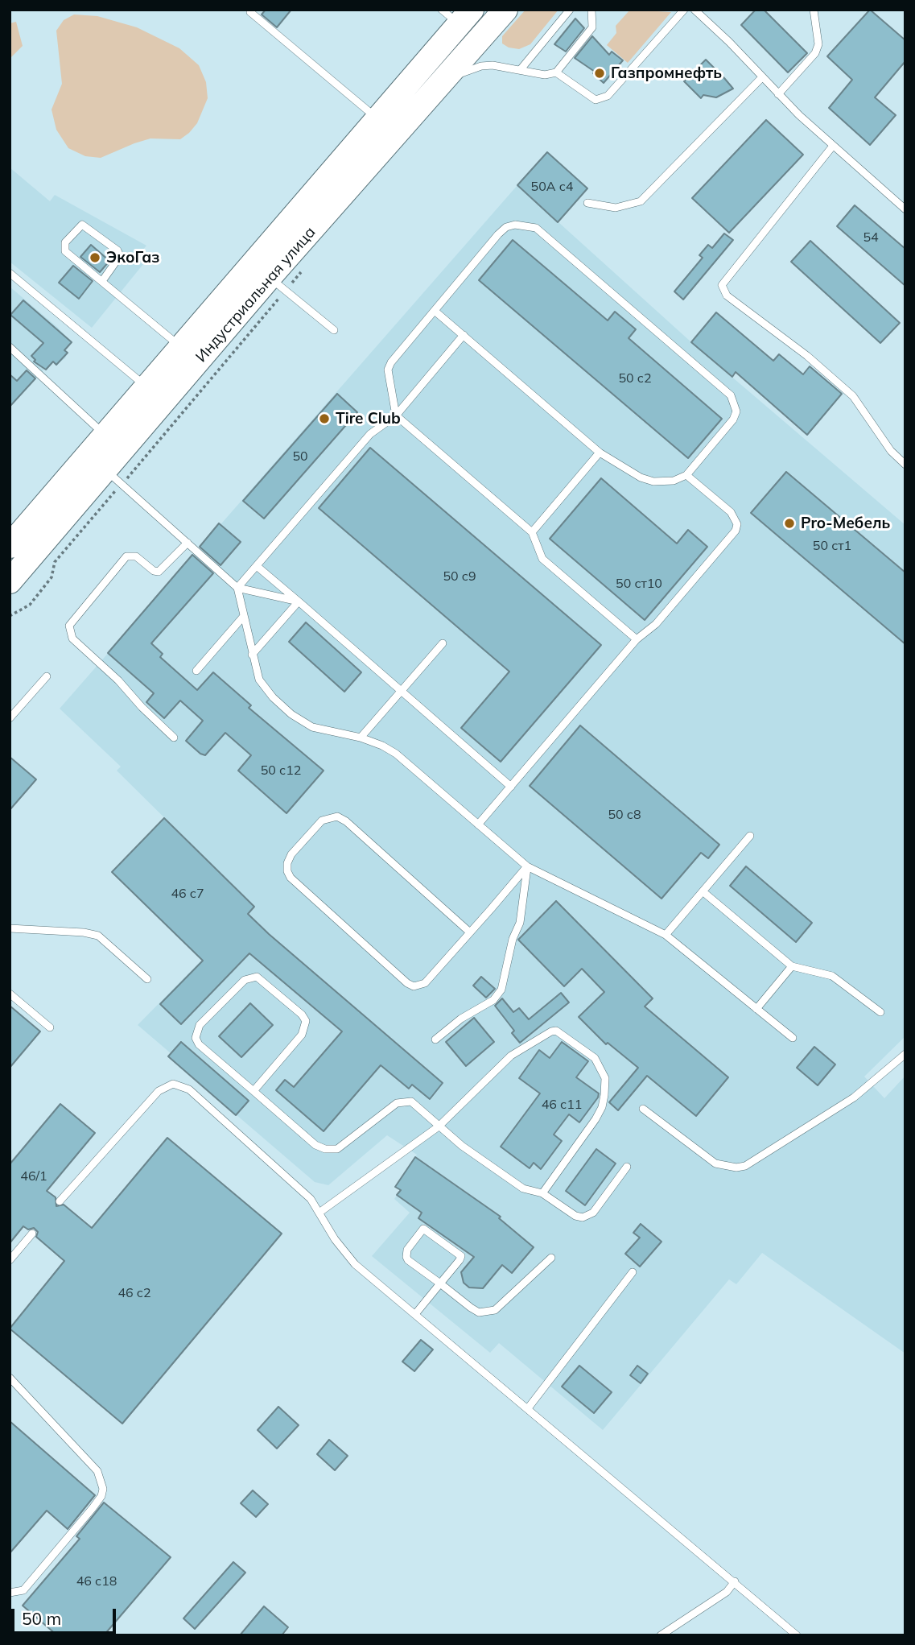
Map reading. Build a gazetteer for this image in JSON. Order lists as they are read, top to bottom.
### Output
{
  "streets": {
    "main road": ["Индустриальная улица"]
  },
  "places": [
    "Газпромнефть",
    "ЭкоГаз",
    "Tire Club",
    "Pro-Мебель"
  ],
  "house_numbers": [
    "50А с4",
    "54",
    "50 с2",
    "50",
    "50 ст1",
    "50 с9",
    "50 ст10",
    "50 с12",
    "50 с8",
    "46 с7",
    "46 с11",
    "46/1",
    "46 с2",
    "46 с18"
  ],
  "scale_bar": "50 m"
}
